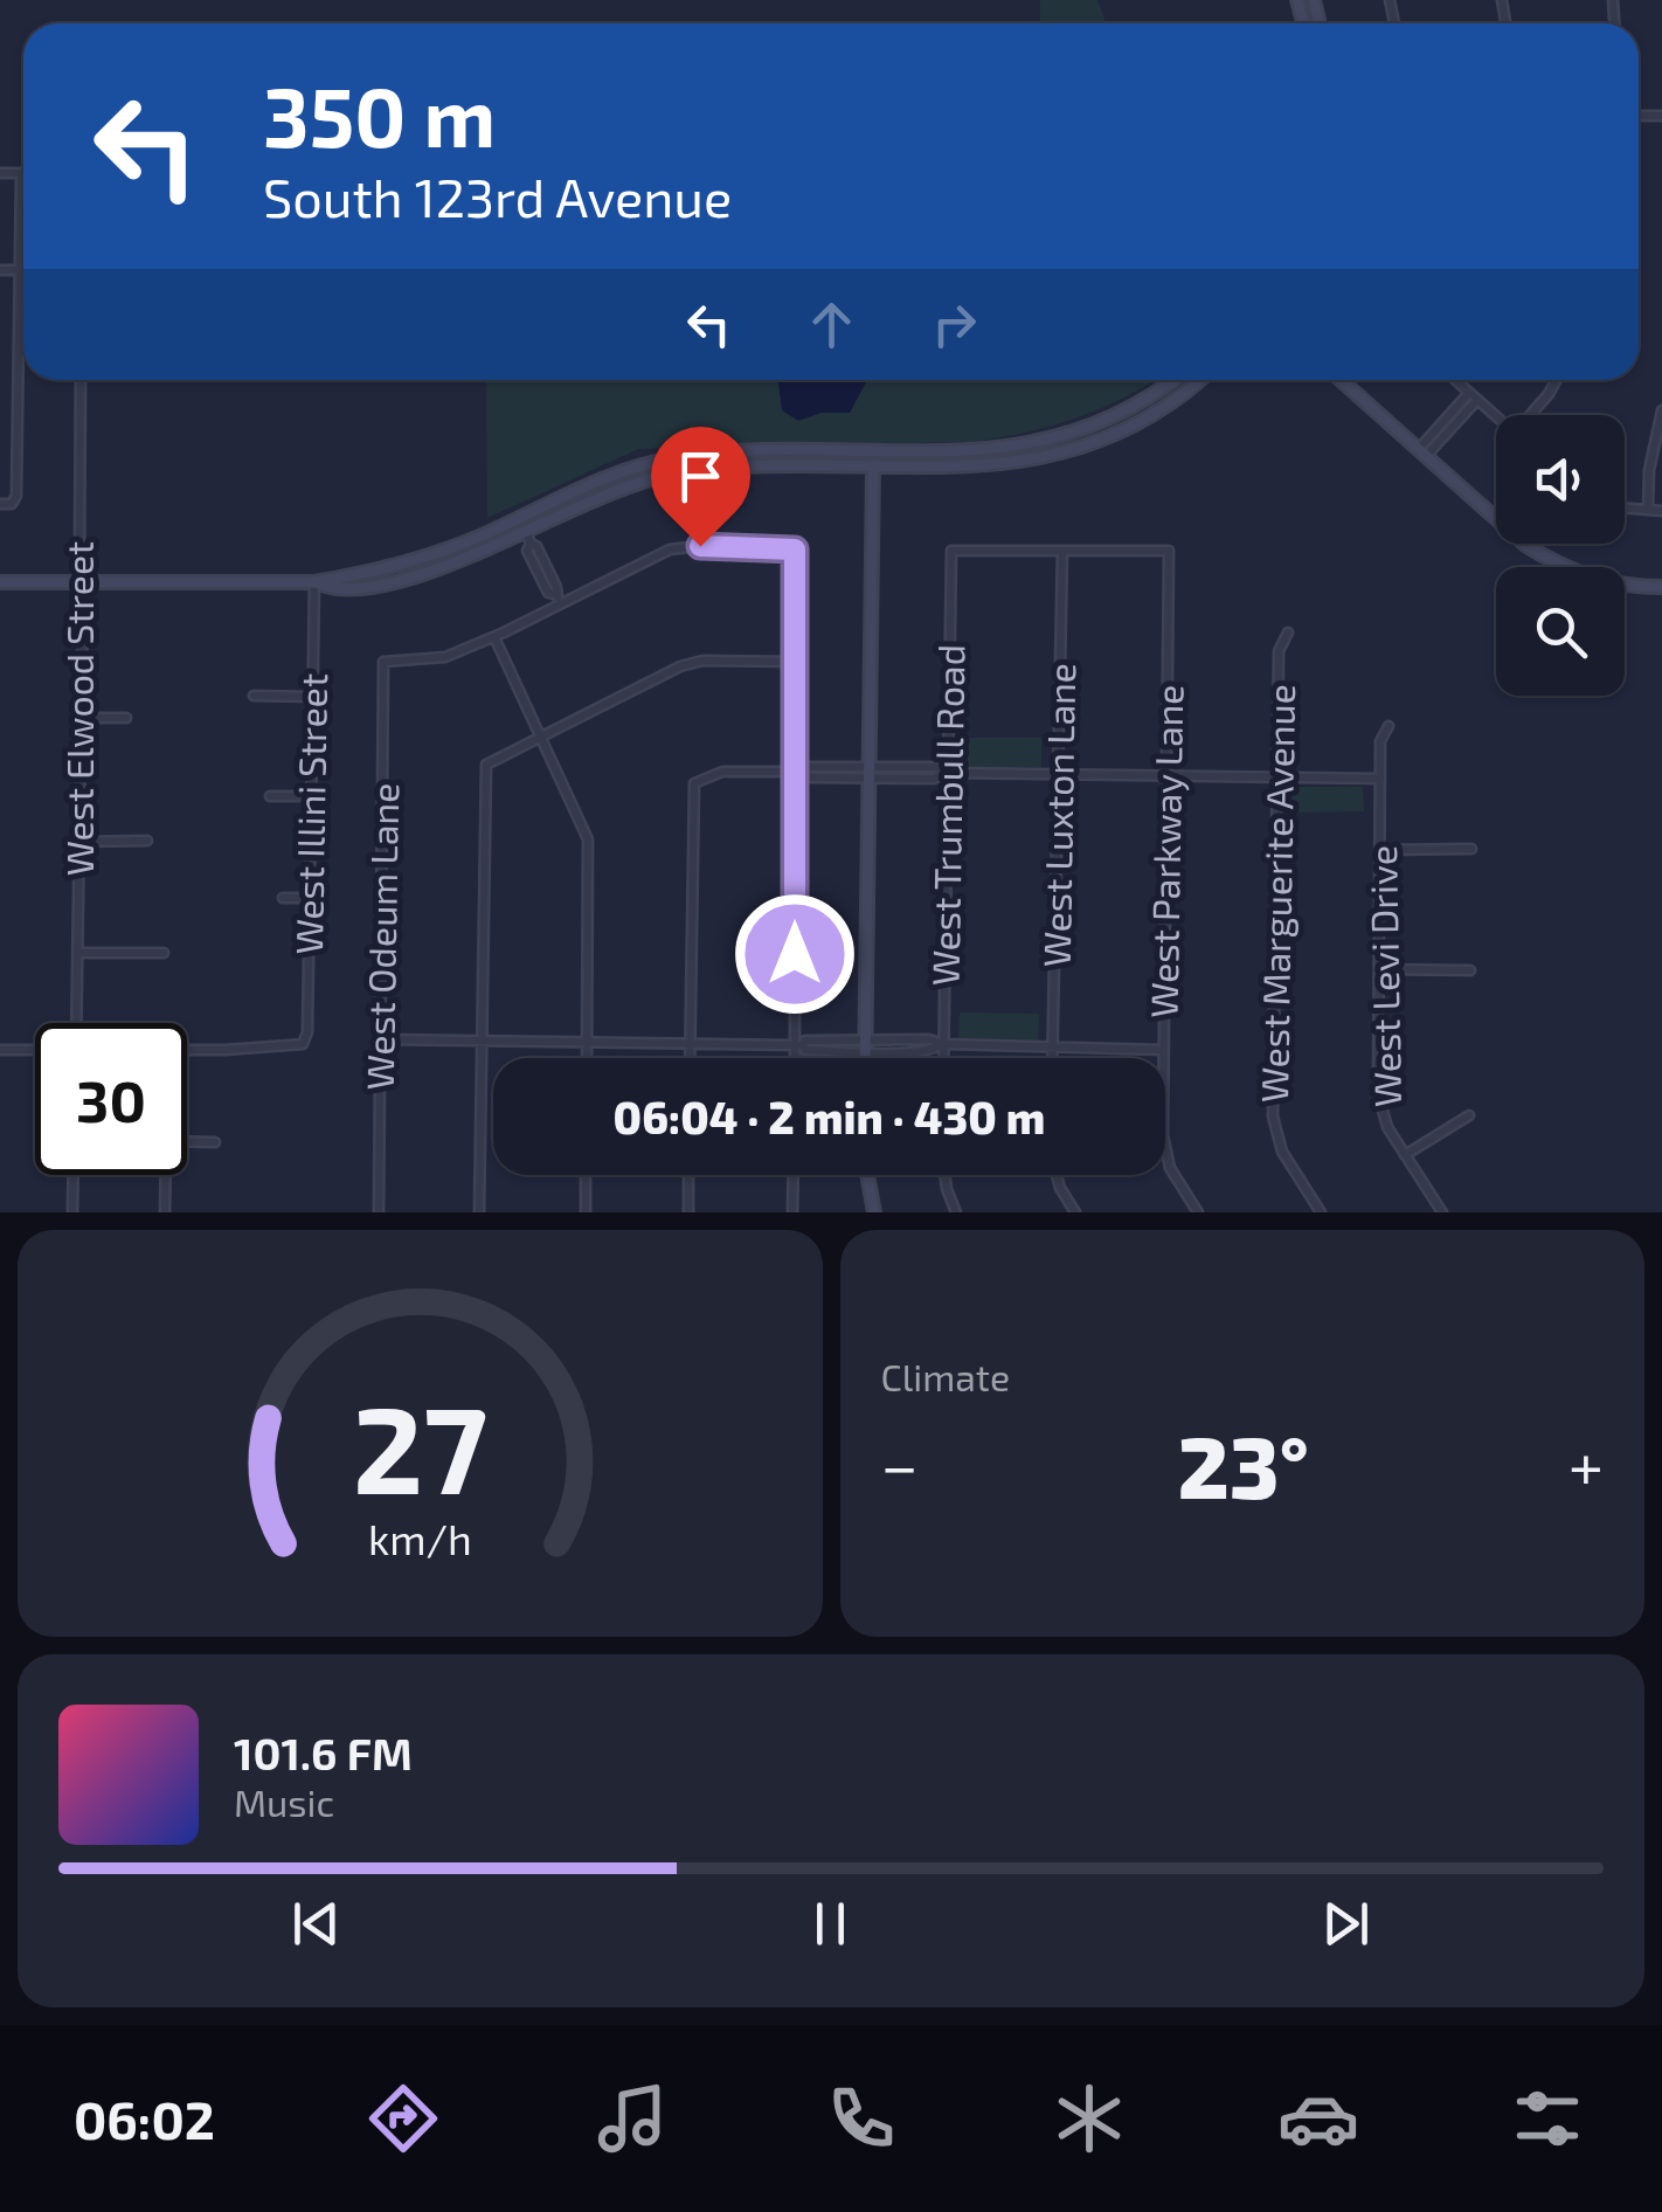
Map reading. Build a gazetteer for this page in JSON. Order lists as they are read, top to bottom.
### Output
{
  "streets": {
    "street": [
      "West Elwood Street",
      "West Illini Street",
      "West Trumbull Road",
      "West Luxton Lane",
      "West Parkway Lane",
      "West Marguerite Avenue",
      "West Odeum Lane",
      "West Levi Drive"
    ]
  },
  "crossings": [
    ["West Trumbull Road", "West Luxton Lane"],
    ["West Trumbull Road", "West Parkway Lane"],
    ["West Luxton Lane", "West Parkway Lane"]
  ],
  "page": {
    "turn": ["350 m", "South 123rd Avenue"],
    "limit": "30",
    "trip": "06:04 · 2 min · 430 m",
    "tile": "Climate",
    "heat": ["−", "23°", "+"],
    "song": ["101.6 FM", "Music"],
    "tabs": "06:02",
    "gauge": ["27", "km/h"]
  }
}
